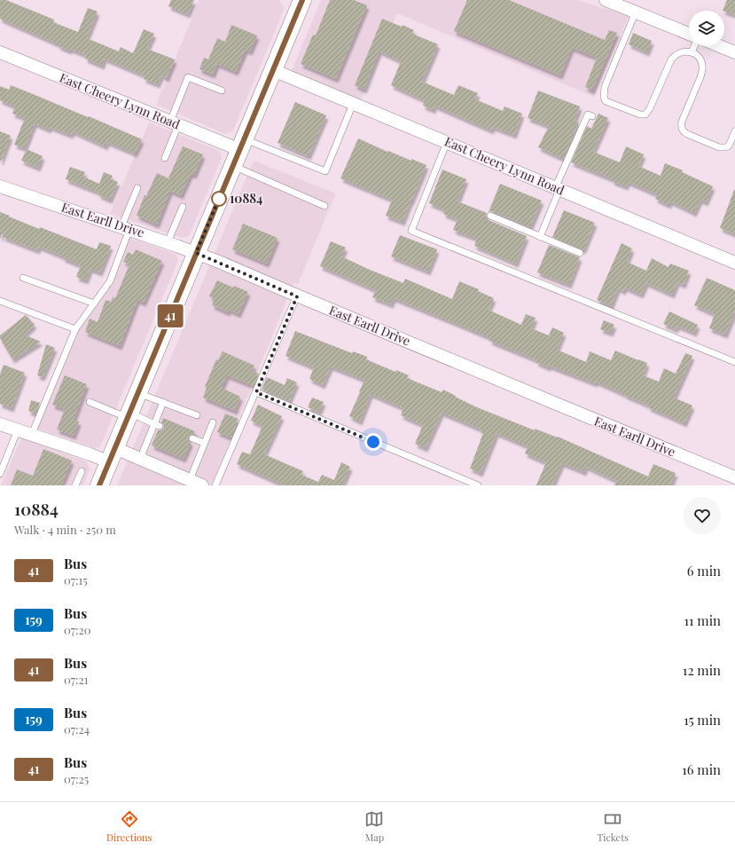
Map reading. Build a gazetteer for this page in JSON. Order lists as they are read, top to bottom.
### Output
{
  "streets": {
    "street": ["East Cheery Lynn Road", "East Earll Drive"]
  },
  "places": ["10884"],
  "lines": ["bus line 41"],
  "page": {
    "on_map": "41",
    "heading": ["10884", "Walk · 4 min · 250 m"],
    "list": [
      {
        "mark": "41",
        "name": "Bus",
        "note": "07:15",
        "value": "6 min"
      },
      {
        "mark": "159",
        "name": "Bus",
        "note": "07:20",
        "value": "11 min"
      },
      {
        "mark": "41",
        "name": "Bus",
        "note": "07:21",
        "value": "12 min"
      },
      {
        "mark": "159",
        "name": "Bus",
        "note": "07:24",
        "value": "15 min"
      },
      {
        "mark": "41",
        "name": "Bus",
        "note": "07:25",
        "value": "16 min"
      }
    ],
    "tabs": ["Directions", "Map", "Tickets"]
  }
}
